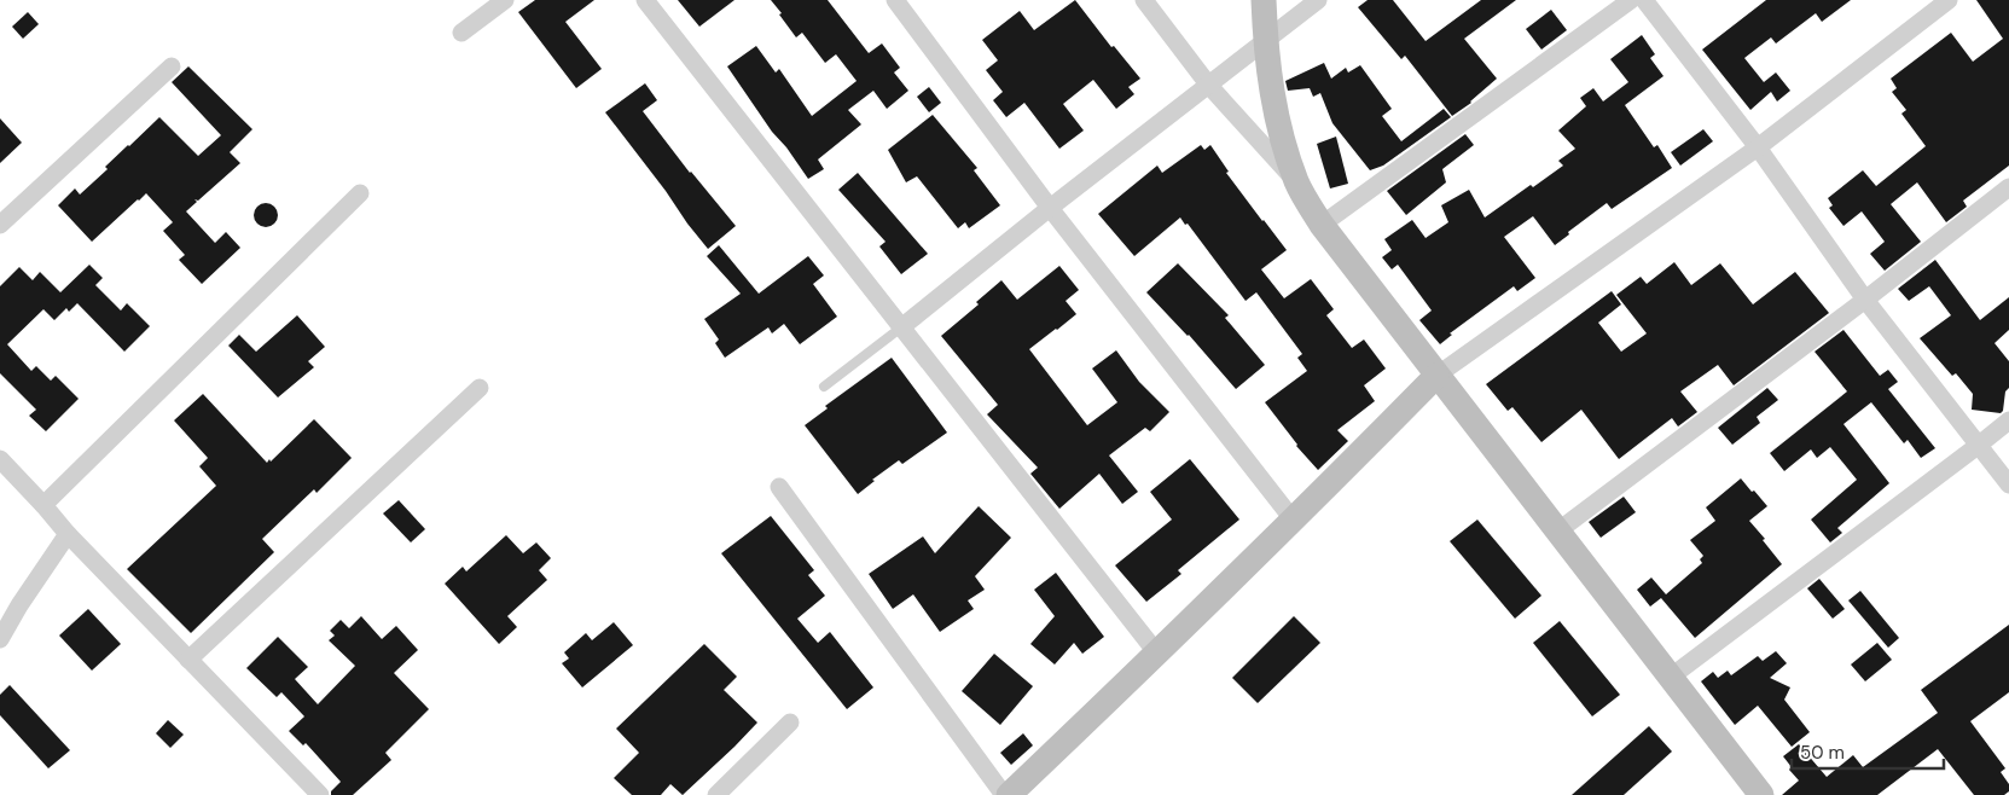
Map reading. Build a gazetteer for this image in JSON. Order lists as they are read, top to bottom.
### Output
{
  "scale_bar": "50 m"
}
